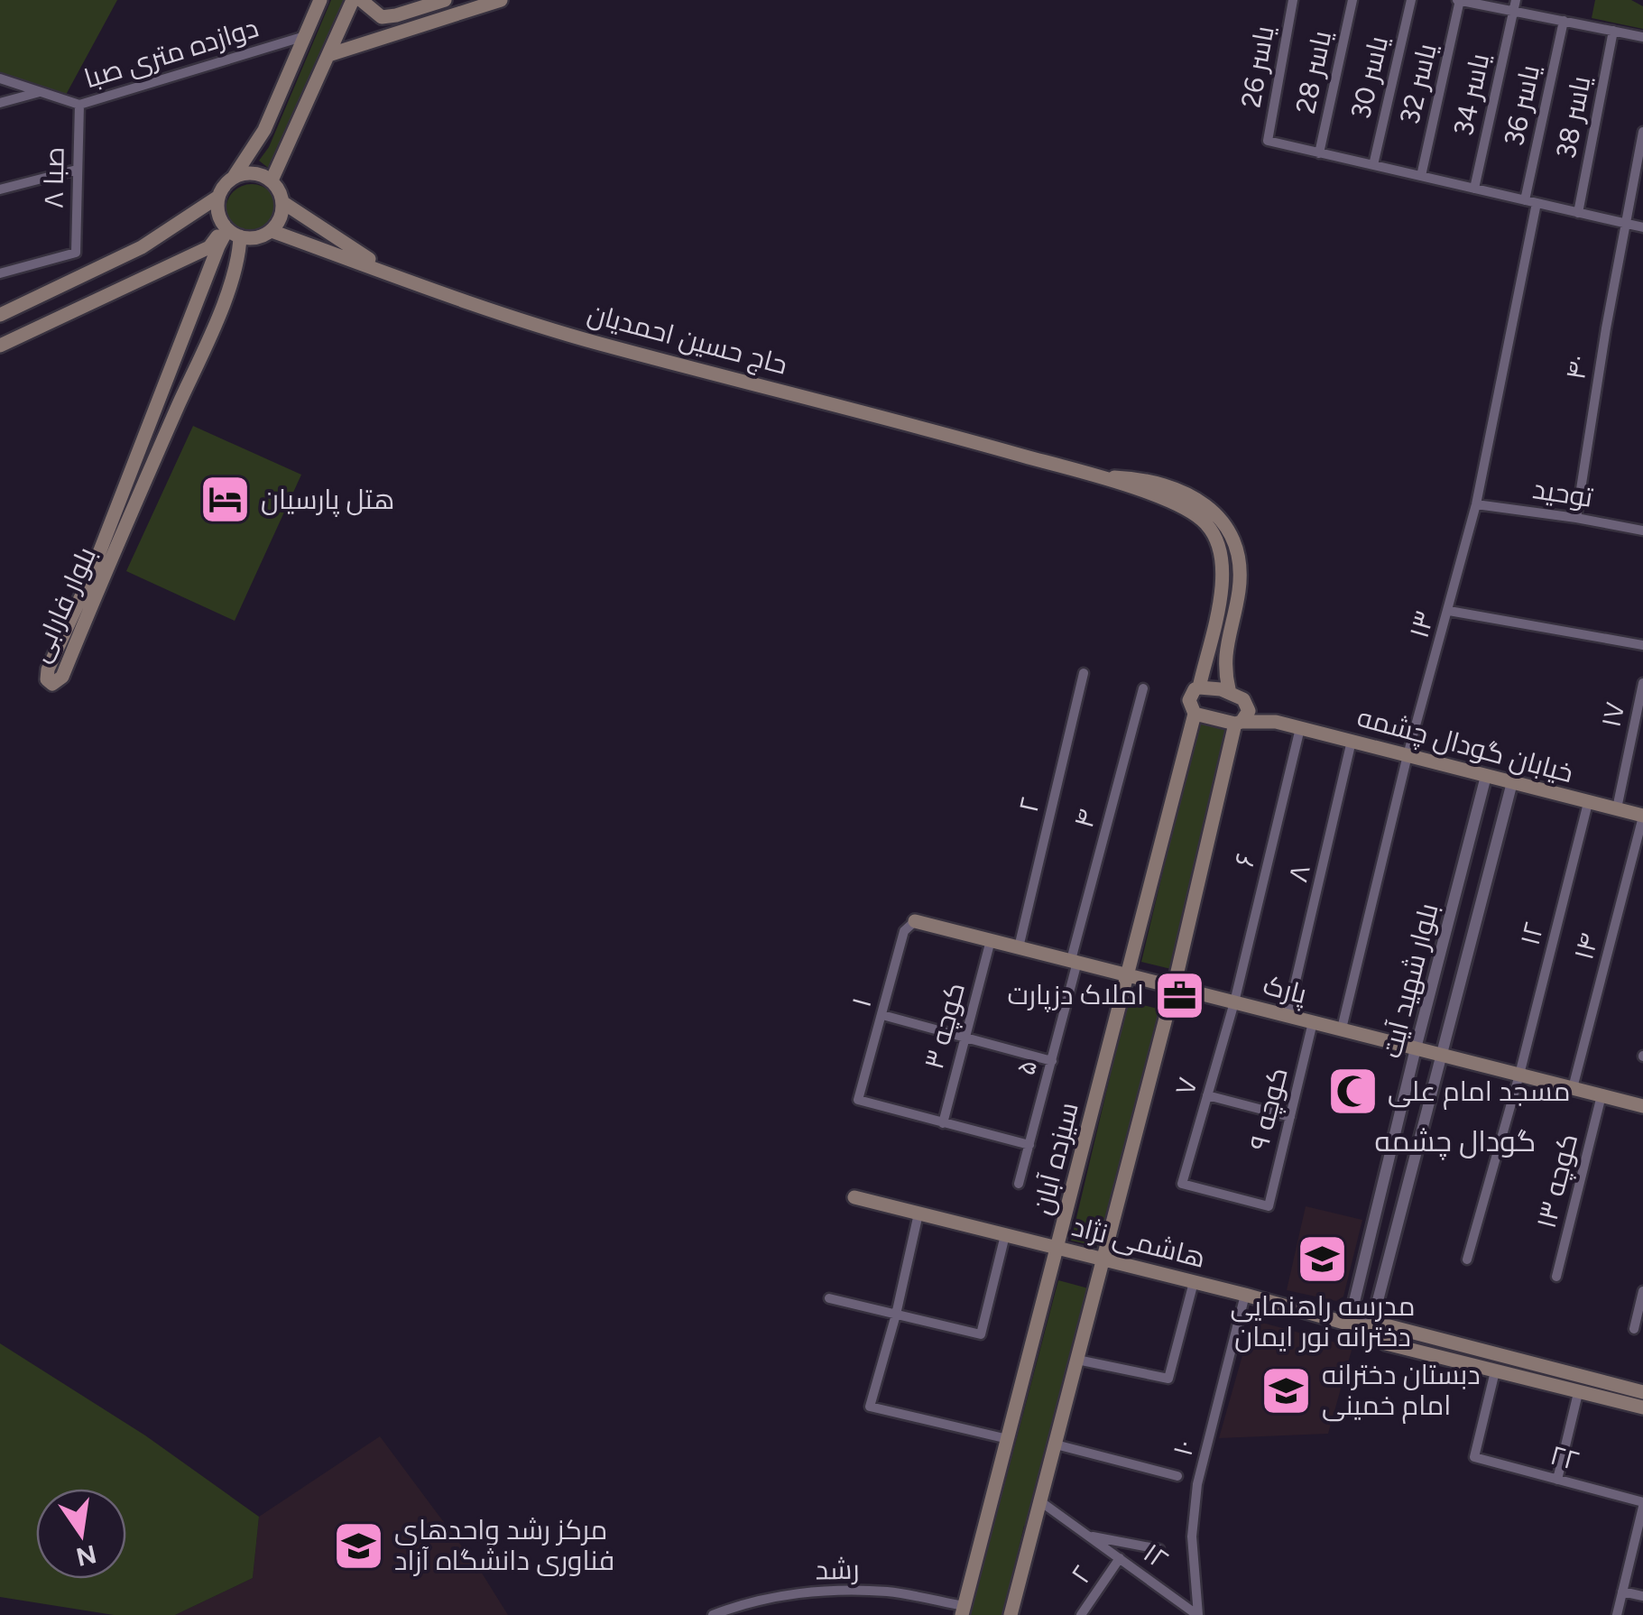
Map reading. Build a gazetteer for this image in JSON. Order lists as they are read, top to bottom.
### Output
{
  "streets": {
    "main road": [
      "حاج حسین احمدیان",
      "بلوار فارابی",
      "خیابان گودال چشمه",
      "پارک",
      "سیزده آبان",
      "هاشمی نژاد"
    ],
    "street": [
      "دوازده متری صبا",
      "یاسر 26",
      "یاسر 28",
      "یاسر 30",
      "یاسر 32",
      "یاسر 34",
      "یاسر 36",
      "یاسر 38",
      "صبا ۸",
      "۴۰",
      "توحید",
      "۱۳",
      "۱۷",
      "۲",
      "۴",
      "۶",
      "۸",
      "۱۲",
      "۱۴",
      "بلوار شهید آیت",
      "۱",
      "کوچه ۳",
      "۵",
      "۷",
      "کوچه ۹",
      "کوچه ۱۳",
      "۱۰",
      "۲۲",
      "رشد"
    ]
  },
  "crossings": [
    ["دوازده متری صبا", "صبا ۸"],
    ["یاسر 26", "یاسر 28"],
    ["حاج حسین احمدیان", "بلوار فارابی"],
    ["حاج حسین احمدیان", "سیزده آبان"],
    ["۴۰", "توحید"],
    ["توحید", "۱۳"],
    ["۱۳", "خیابان گودال چشمه"],
    ["۱۷", "خیابان گودال چشمه"],
    ["خیابان گودال چشمه", "۶"],
    ["خیابان گودال چشمه", "۸"],
    ["خیابان گودال چشمه", "۱۲"],
    ["خیابان گودال چشمه", "۱۴"],
    ["خیابان گودال چشمه", "بلوار شهید آیت"],
    ["۲", "۱۲"],
    ["۲", "پارک"],
    ["۴", "پارک"],
    ["۴", "۵"],
    ["۶", "پارک"],
    ["۶", "۷"],
    ["۸", "پارک"],
    ["۱۲", "پارک"],
    ["۱۲", "۱۰"],
    ["۱۴", "پارک"],
    ["بلوار شهید آیت", "پارک"],
    ["بلوار شهید آیت", "هاشمی نژاد"],
    ["پارک", "۱"],
    ["پارک", "کوچه ۳"],
    ["پارک", "۵"],
    ["پارک", "۷"],
    ["پارک", "کوچه ۹"],
    ["پارک", "سیزده آبان"],
    ["پارک", "کوچه ۱۳"],
    ["۱", "کوچه ۳"],
    ["۷", "کوچه ۹"],
    ["سیزده آبان", "هاشمی نژاد"],
    ["سیزده آبان", "رشد"],
    ["هاشمی نژاد", "۱۰"],
    ["هاشمی نژاد", "۲۲"]
  ],
  "districts": ["گودال چشمه"],
  "places": {
    "hotel": ["هتل پارسیان"],
    "office": ["املاک دزپارت"],
    "mosque": ["مسجد امام علی"],
    "school or university": ["مدرسه راهنمایی دخترانه نور ایمان", "دبستان دخترانه امام خمینی", "مرکز رشد واحدهای فناوری دانشگاه آزاد"]
  },
  "north": "bottom"
}
